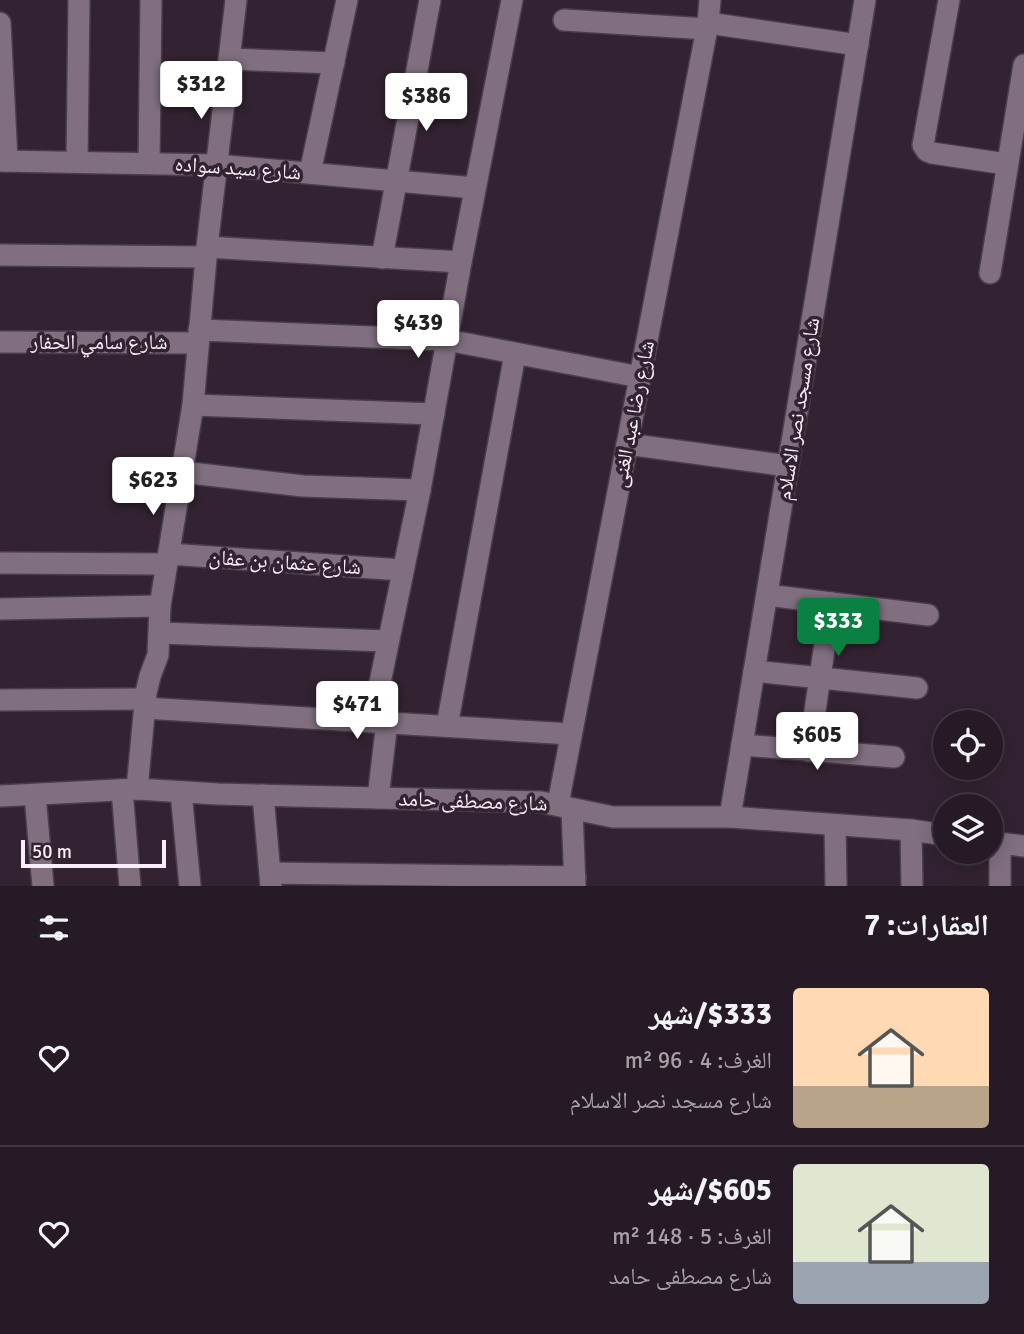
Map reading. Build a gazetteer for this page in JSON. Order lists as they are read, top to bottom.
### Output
{
  "streets": {
    "street": [
      "شارع سيد سواده",
      "شارع سامي الحفار",
      "شارع مسجد نصر الاسلام",
      "شارع رضا عبد الغنى",
      "شارع عثمان بن عفان",
      "شارع مصطفى حامد"
    ]
  },
  "crossings": [
    ["شارع سامي الحفار", "شارع رضا عبد الغنى"],
    ["شارع مسجد نصر الاسلام", "شارع مصطفى حامد"],
    ["شارع رضا عبد الغنى", "شارع مصطفى حامد"]
  ],
  "scale_bar": "50 m",
  "page": {
    "price": [
      "$312",
      "$386",
      "$439",
      "$623",
      "$333",
      "$471",
      "$605"
    ],
    "scale": "50 m",
    "heading": "العقارات: 7",
    "list": [
      {
        "name": "$333/شهر",
        "note": "الغرف: 4 · 96 m² · شارع مسجد نصر الاسلام"
      },
      {
        "name": "$605/شهر",
        "note": "الغرف: 5 · 148 m² · شارع مصطفى حامد"
      }
    ]
  }
}
